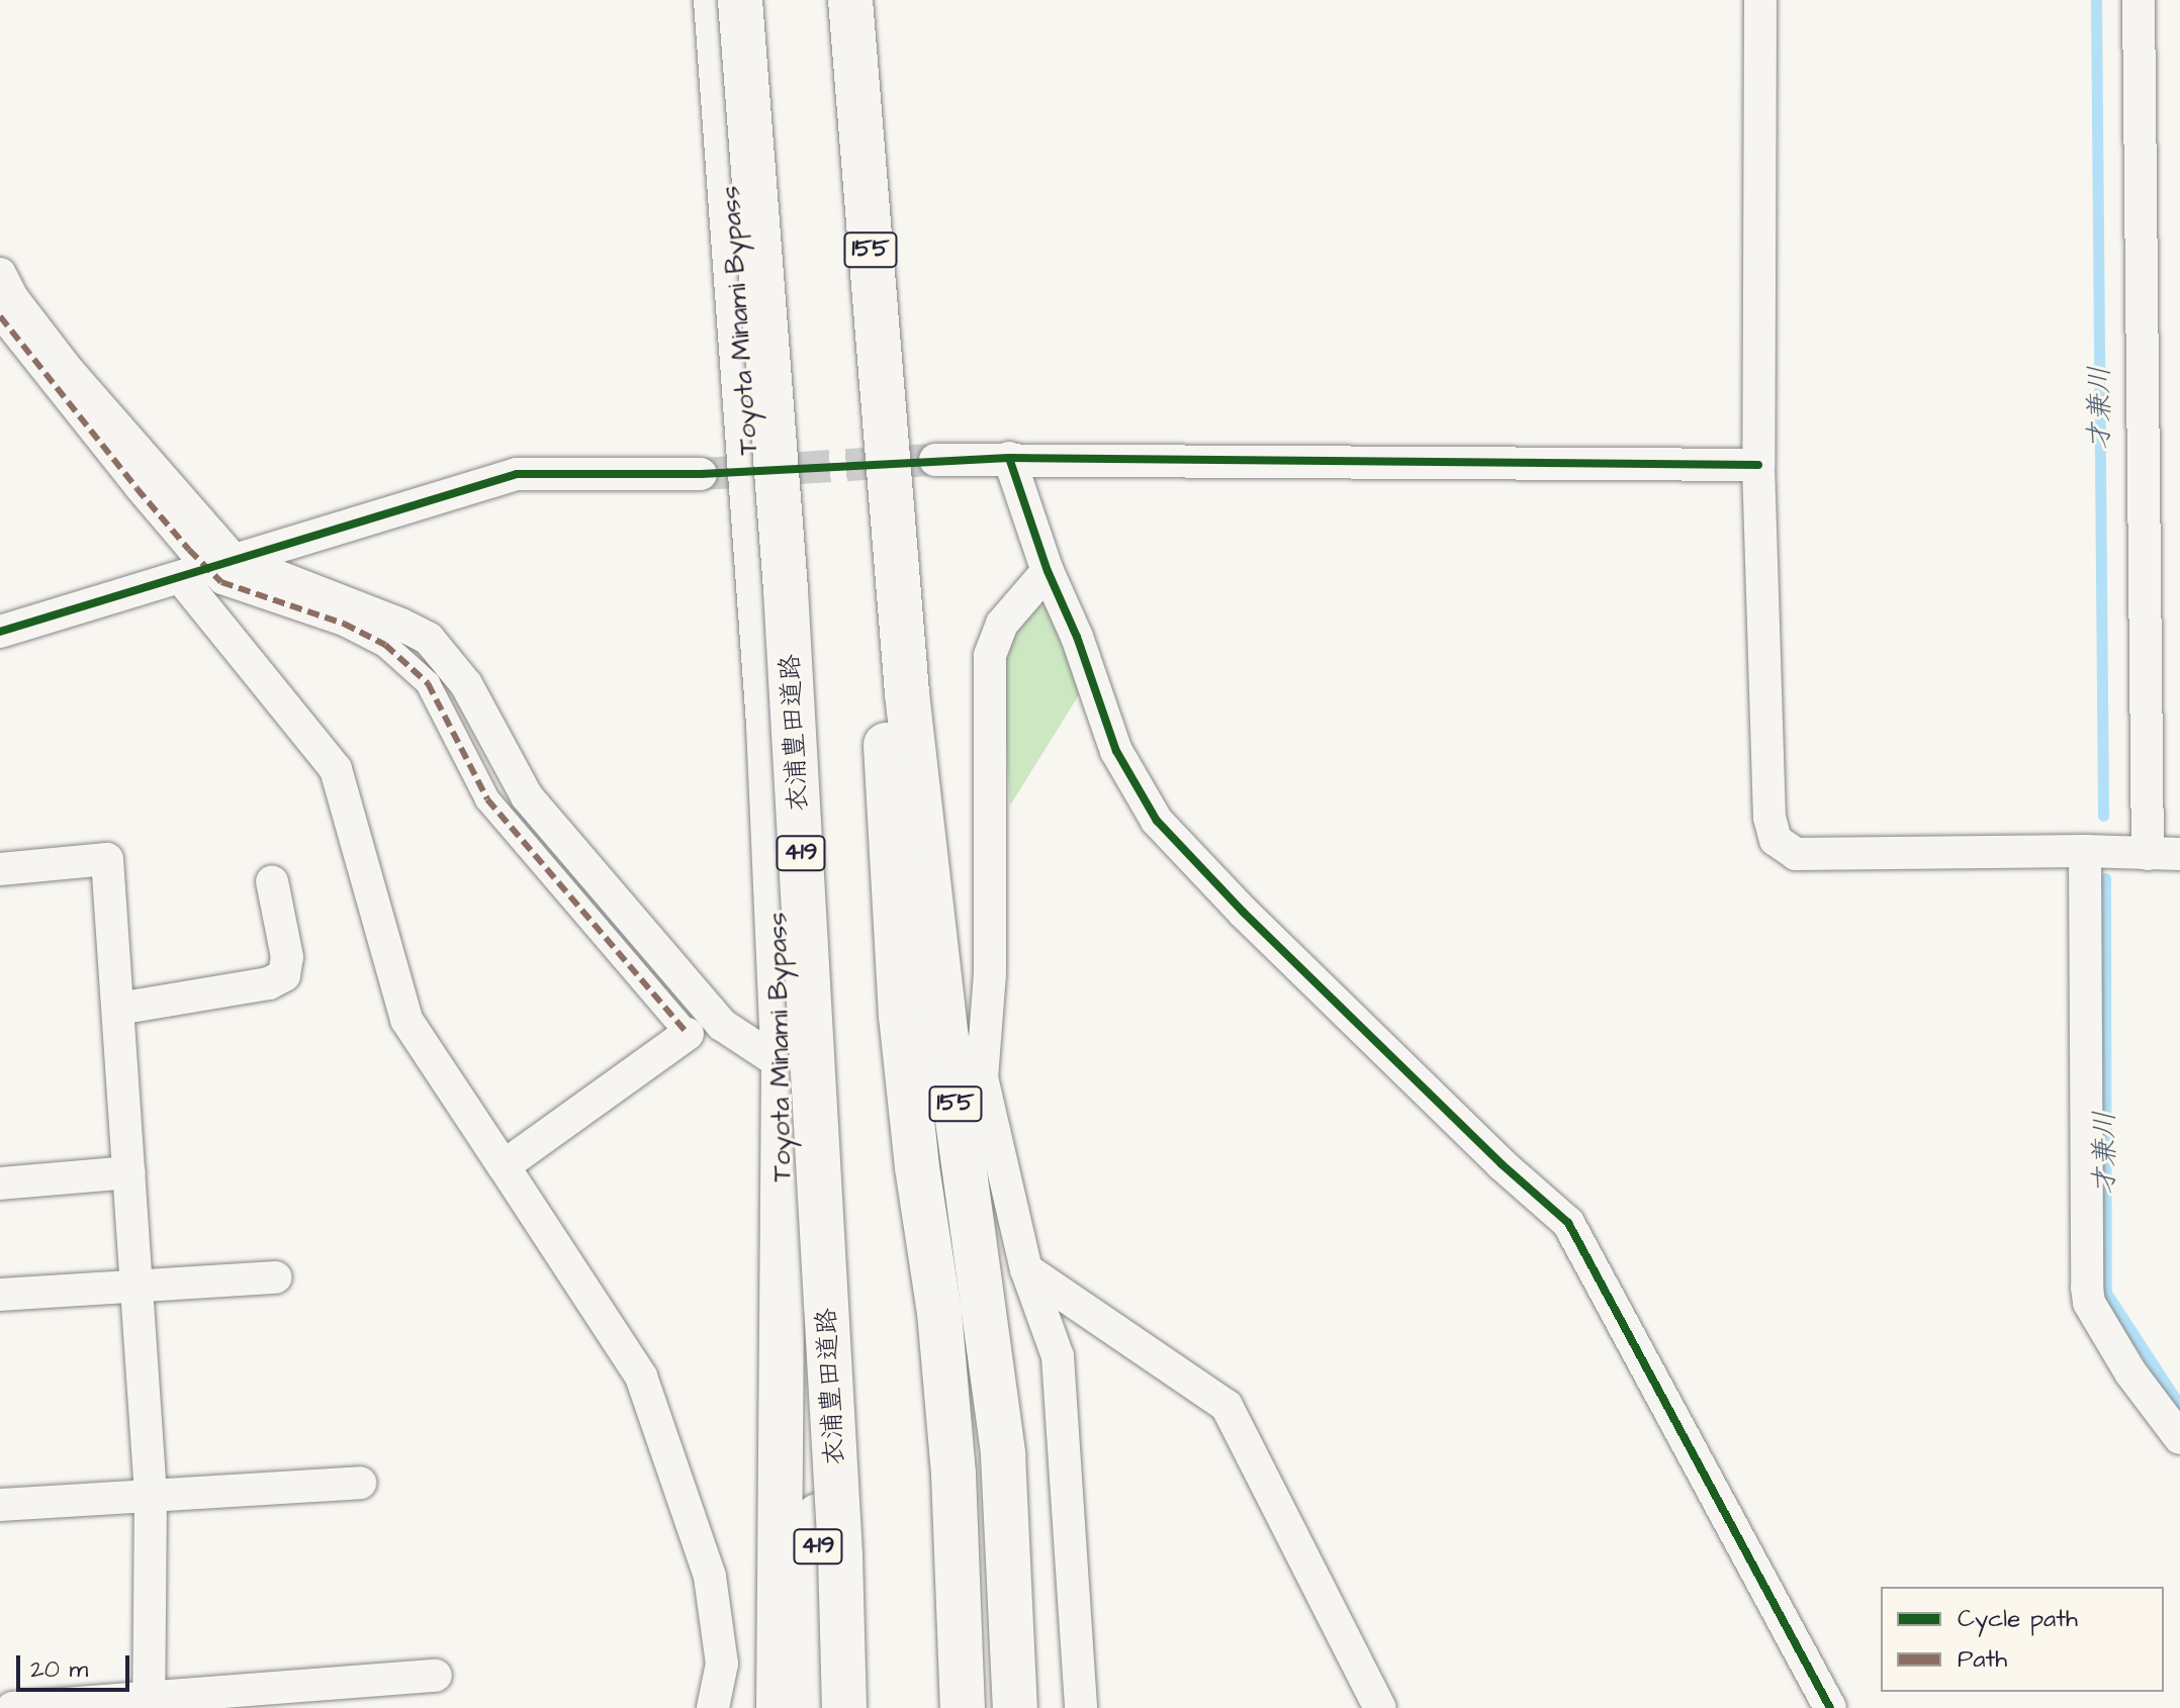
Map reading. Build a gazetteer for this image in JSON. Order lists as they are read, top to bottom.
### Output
{
  "streets": {
    "highway": [
      "155",
      "Toyota Minami Bypass",
      "衣浦豊田道路",
      "419"
    ]
  },
  "crossings": [
    ["Toyota Minami Bypass", "衣浦豊田道路"]
  ],
  "water": ["才兼川"],
  "legend": ["Cycle path", "Path"],
  "scale_bar": "20 m"
}
